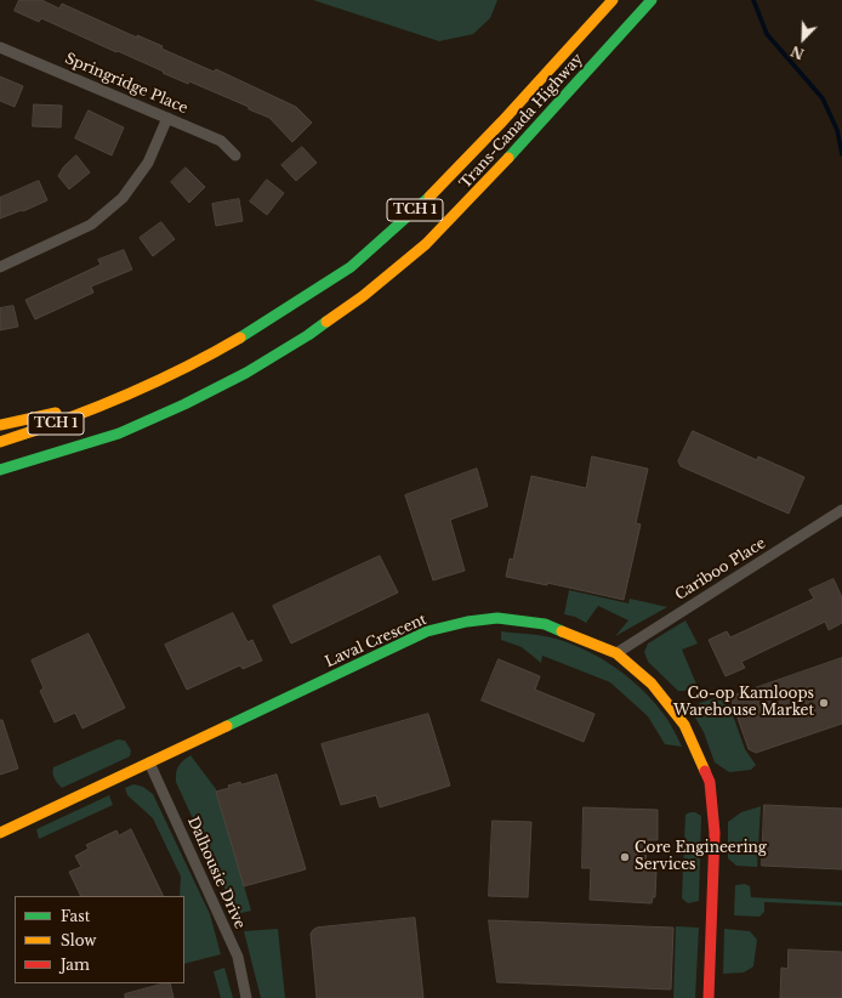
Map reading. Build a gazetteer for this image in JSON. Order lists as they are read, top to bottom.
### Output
{
  "streets": {
    "main road": ["Trans-Canada Highway", "TCH 1", "Laval Crescent"],
    "street": ["Springridge Place", "Cariboo Place", "Dalhousie Drive"]
  },
  "crossings": [
    ["Cariboo Place", "Laval Crescent"],
    ["Laval Crescent", "Dalhousie Drive"]
  ],
  "places": ["Co-op Kamloops Warehouse Market", "Core Engineering Services"],
  "legend": ["Fast", "Slow", "Jam"],
  "north": "bottom left"
}
